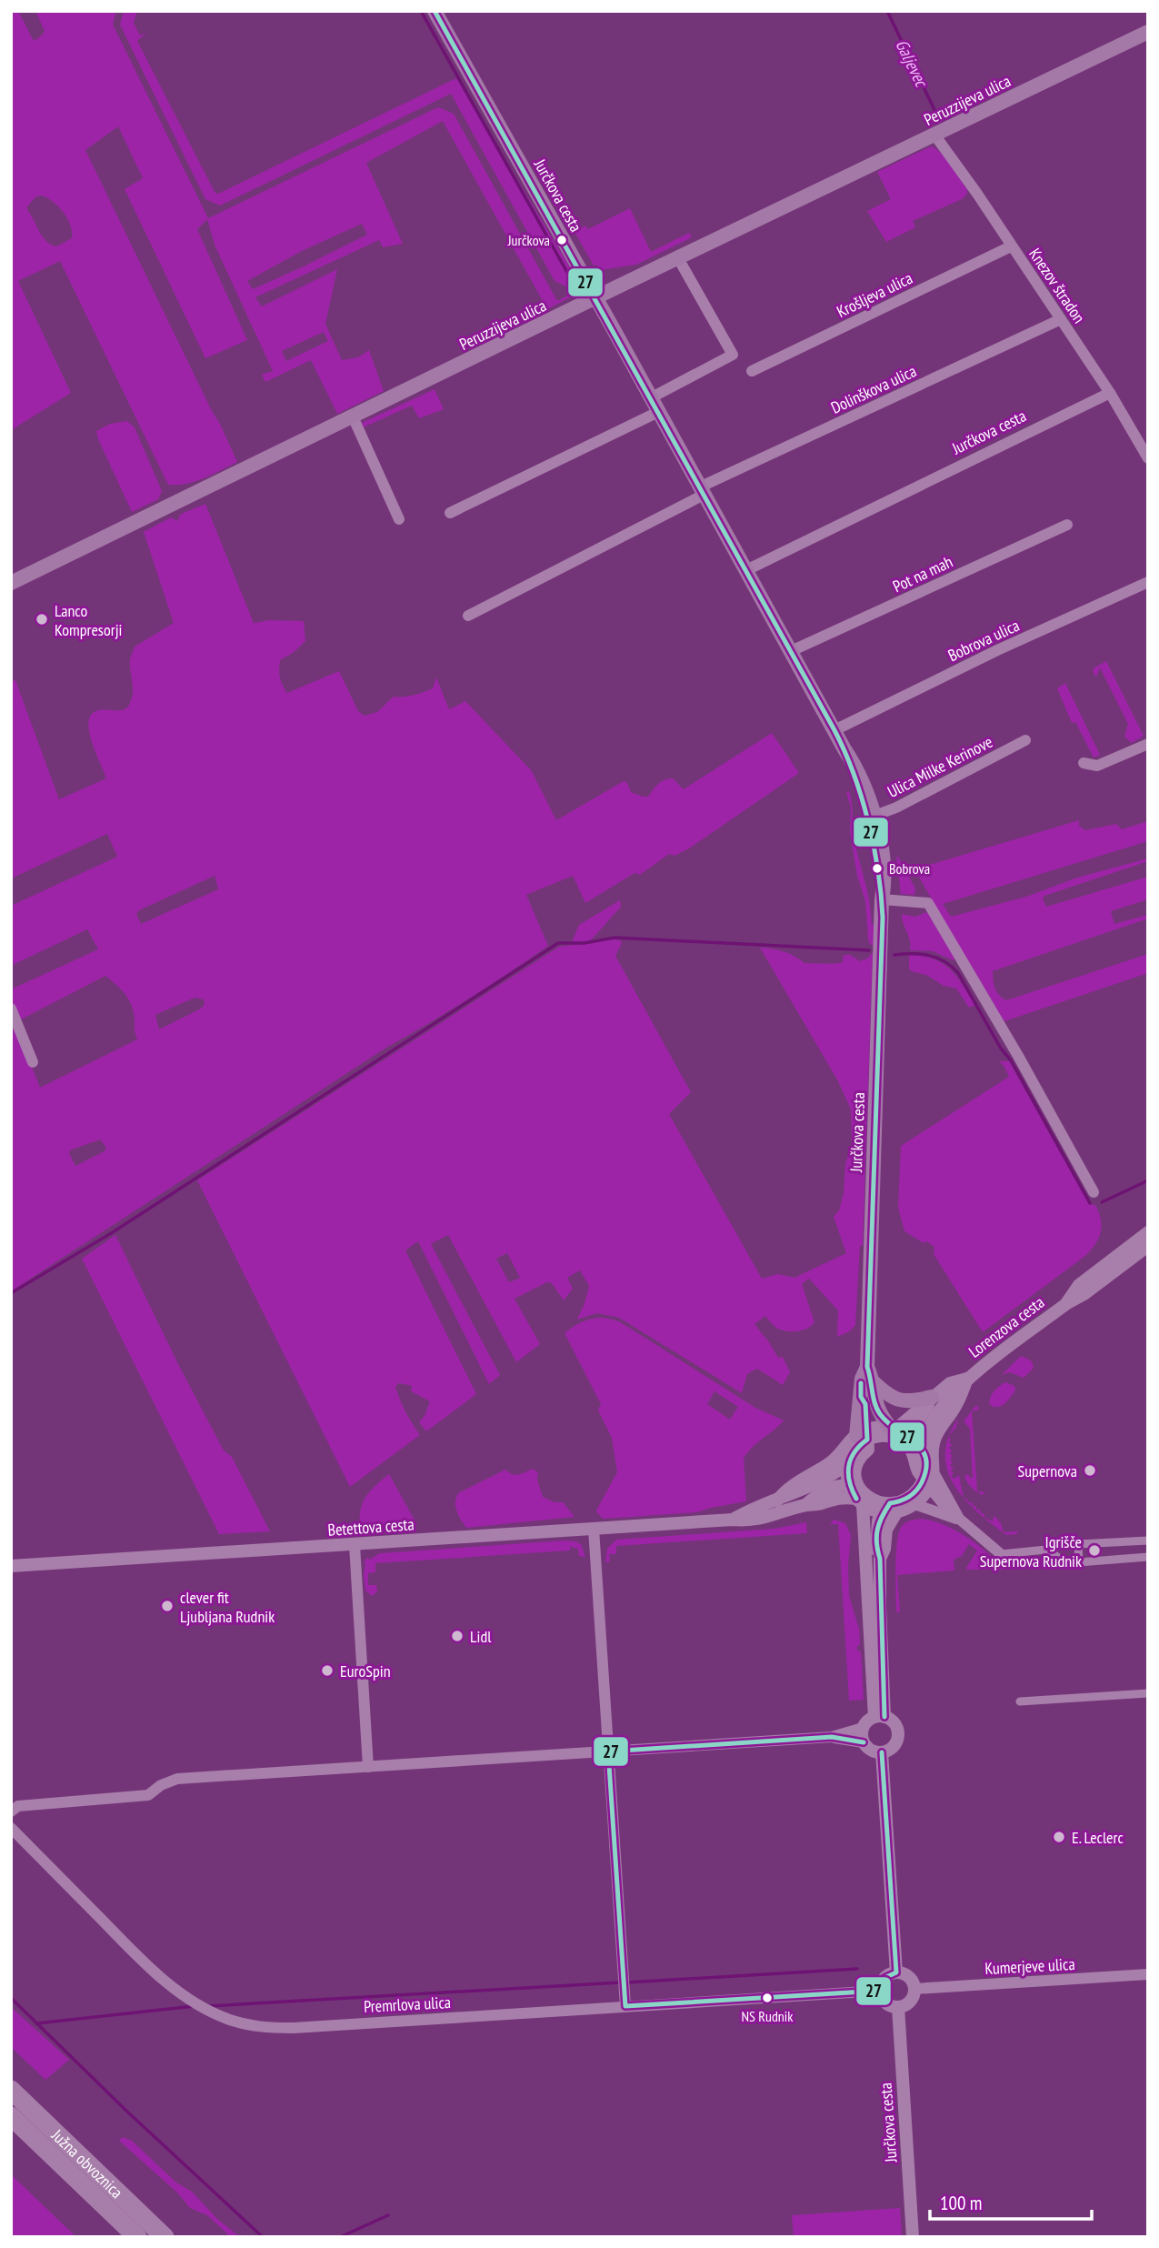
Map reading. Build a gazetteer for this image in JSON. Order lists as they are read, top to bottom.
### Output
{
  "streets": {
    "highway": ["Južna obvoznica"],
    "main road": ["Peruzzijeva ulica", "Jurčkova cesta"],
    "street": [
      "Knezov štradon",
      "Krošljeva ulica",
      "Dolinškova ulica",
      "Pot na mah",
      "Bobrova ulica",
      "Ulica Milke Kerinove",
      "Lorenzova cesta",
      "Betettova cesta",
      "Kumerjeve ulica",
      "Premrlova ulica"
    ]
  },
  "crossings": [
    ["Peruzzijeva ulica", "Jurčkova cesta"],
    ["Peruzzijeva ulica", "Knezov štradon"],
    ["Jurčkova cesta", "Knezov štradon"],
    ["Jurčkova cesta", "Dolinškova ulica"],
    ["Jurčkova cesta", "Pot na mah"],
    ["Jurčkova cesta", "Bobrova ulica"],
    ["Jurčkova cesta", "Ulica Milke Kerinove"],
    ["Jurčkova cesta", "Lorenzova cesta"],
    ["Jurčkova cesta", "Betettova cesta"],
    ["Jurčkova cesta", "Kumerjeve ulica"],
    ["Jurčkova cesta", "Premrlova ulica"],
    ["Knezov štradon", "Krošljeva ulica"],
    ["Knezov štradon", "Dolinškova ulica"],
    ["Kumerjeve ulica", "Premrlova ulica"]
  ],
  "water": ["Galjevec"],
  "places": [
    "Jurčkova",
    "Lanco Kompresorji",
    "Bobrova",
    "Supernova",
    "Igrišče Supernova Rudnik",
    "clever fit Ljubljana Rudnik",
    "Lidl",
    "EuroSpin",
    "E. Leclerc",
    "NS Rudnik"
  ],
  "lines": ["transit line 27"],
  "scale_bar": "100 m"
}
